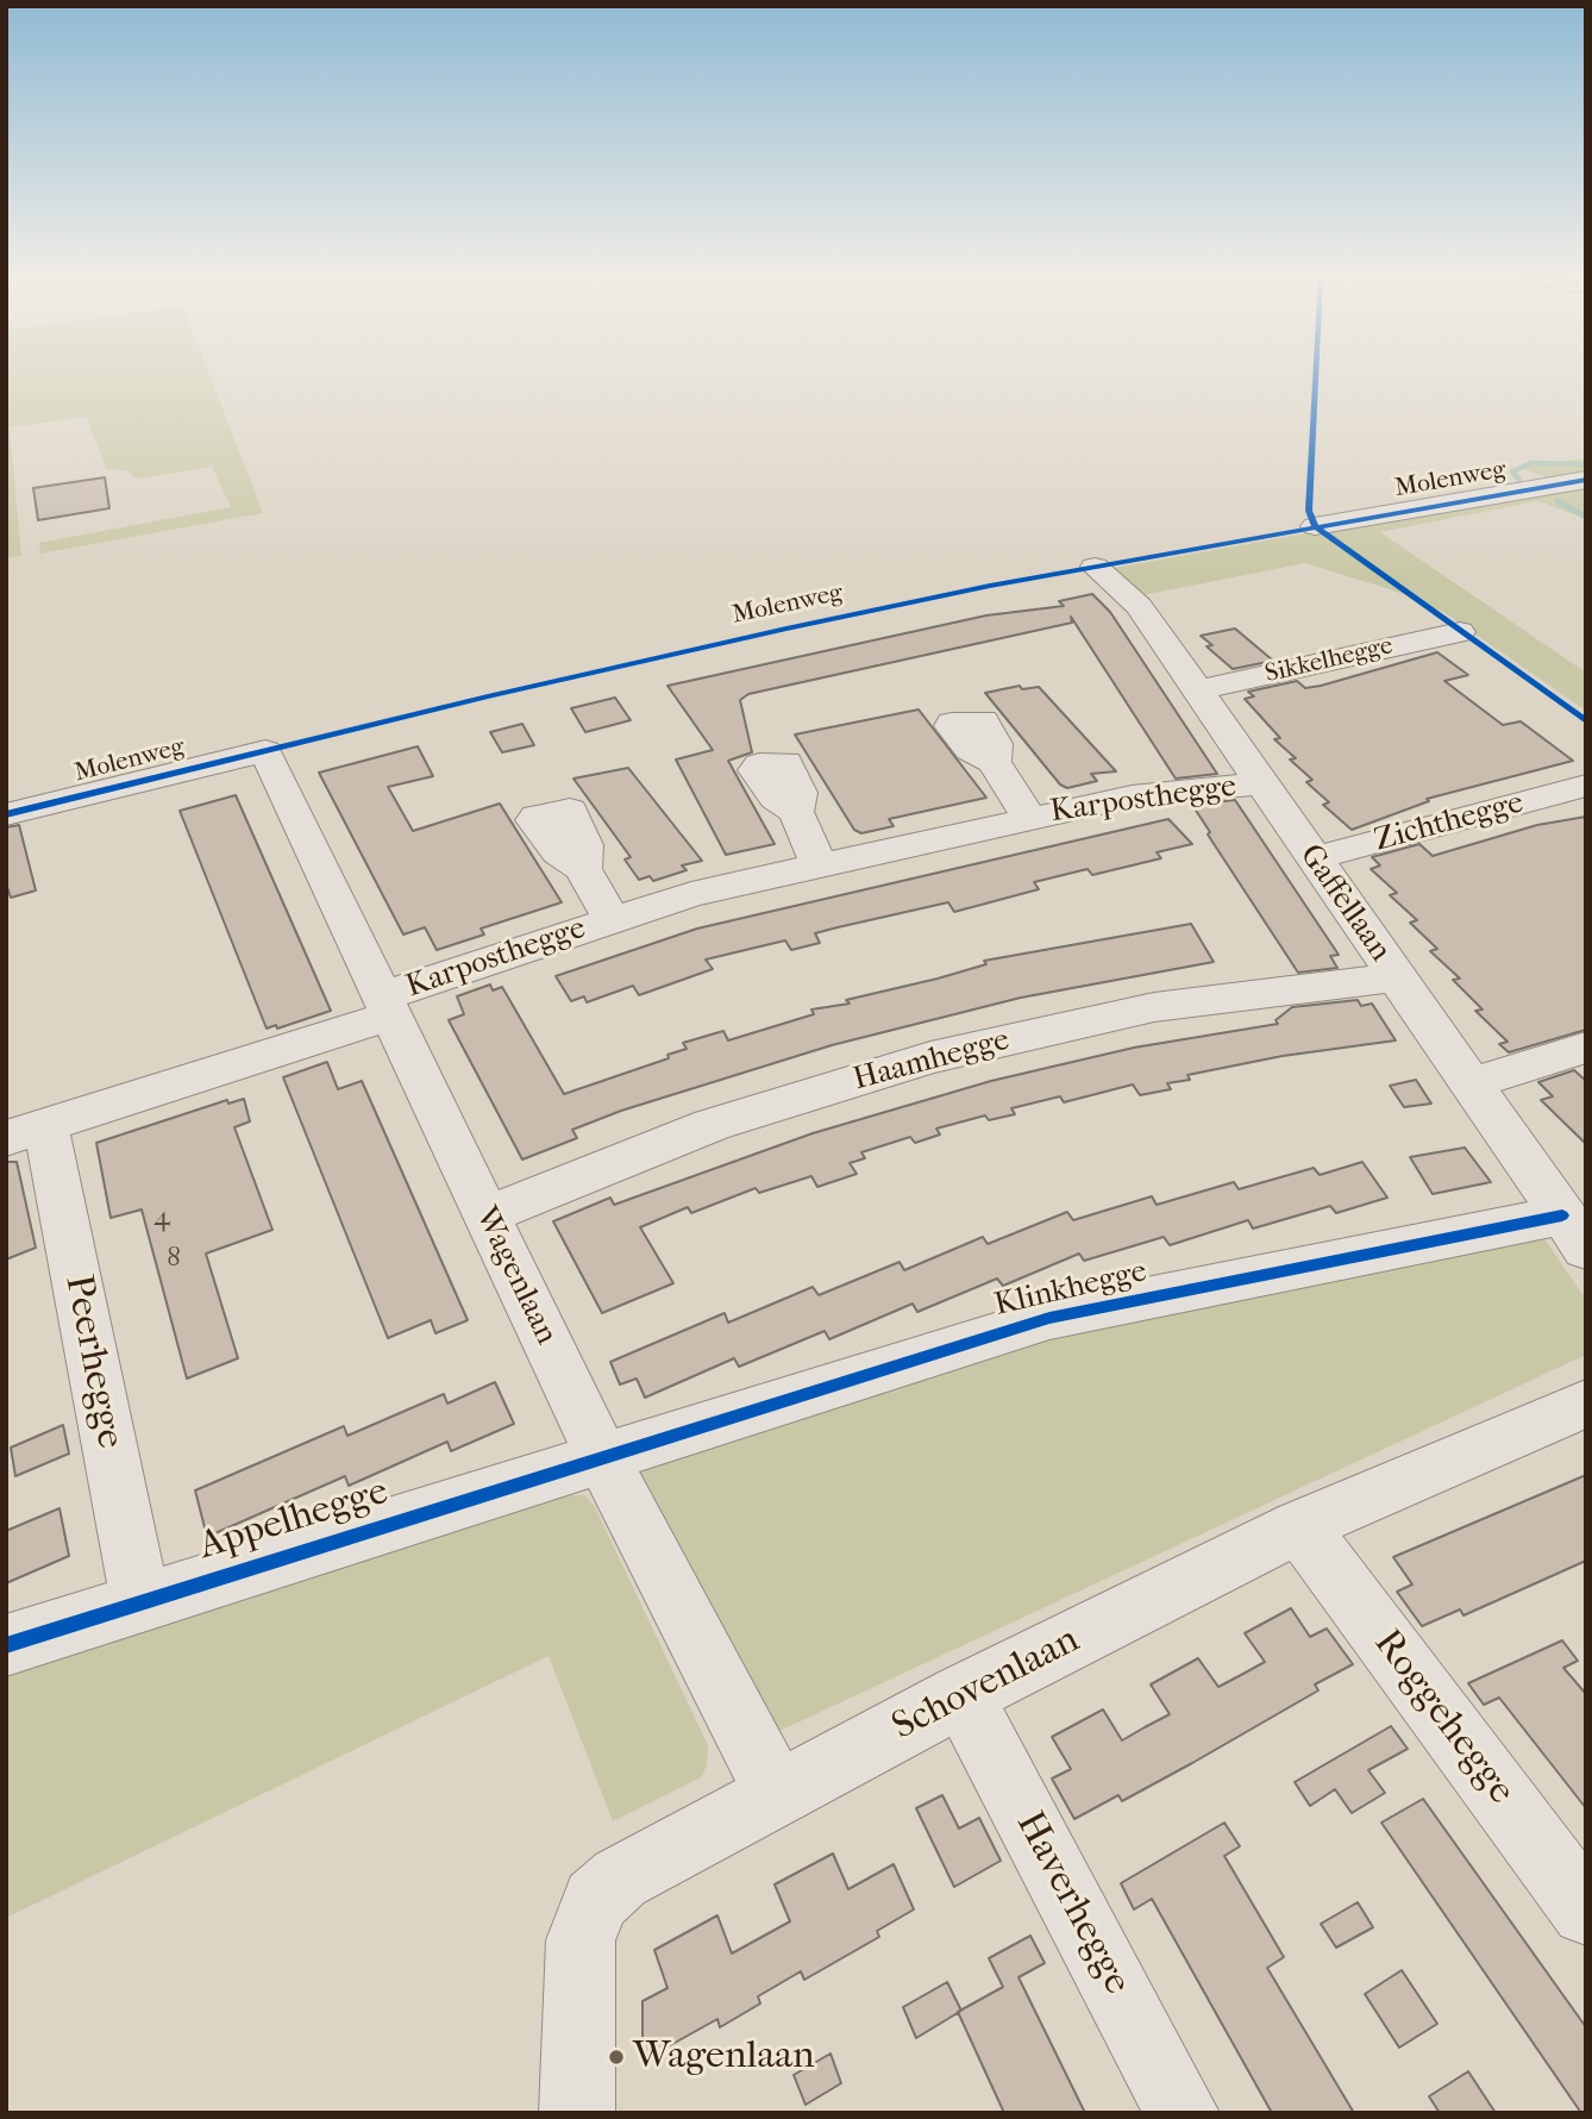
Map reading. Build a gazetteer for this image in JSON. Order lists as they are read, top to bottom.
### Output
{
  "streets": {
    "street": [
      "Molenweg",
      "Sikkelhegge",
      "Karposthegge",
      "Zichthegge",
      "Gaffellaan",
      "Haamhegge",
      "Wagenlaan",
      "Klinkhegge",
      "Peerhegge",
      "Appelhegge",
      "Schovenlaan",
      "Roggehegge",
      "Haverhegge"
    ]
  },
  "crossings": [
    ["Molenweg", "Wagenlaan"],
    ["Sikkelhegge", "Gaffellaan"],
    ["Karposthegge", "Gaffellaan"],
    ["Karposthegge", "Wagenlaan"],
    ["Zichthegge", "Gaffellaan"],
    ["Gaffellaan", "Haamhegge"],
    ["Gaffellaan", "Klinkhegge"],
    ["Haamhegge", "Wagenlaan"],
    ["Wagenlaan", "Klinkhegge"],
    ["Wagenlaan", "Appelhegge"],
    ["Wagenlaan", "Schovenlaan"],
    ["Klinkhegge", "Appelhegge"],
    ["Peerhegge", "Appelhegge"],
    ["Schovenlaan", "Roggehegge"],
    ["Schovenlaan", "Haverhegge"]
  ],
  "places": ["Wagenlaan"],
  "house_numbers": ["4", "8"]
}
